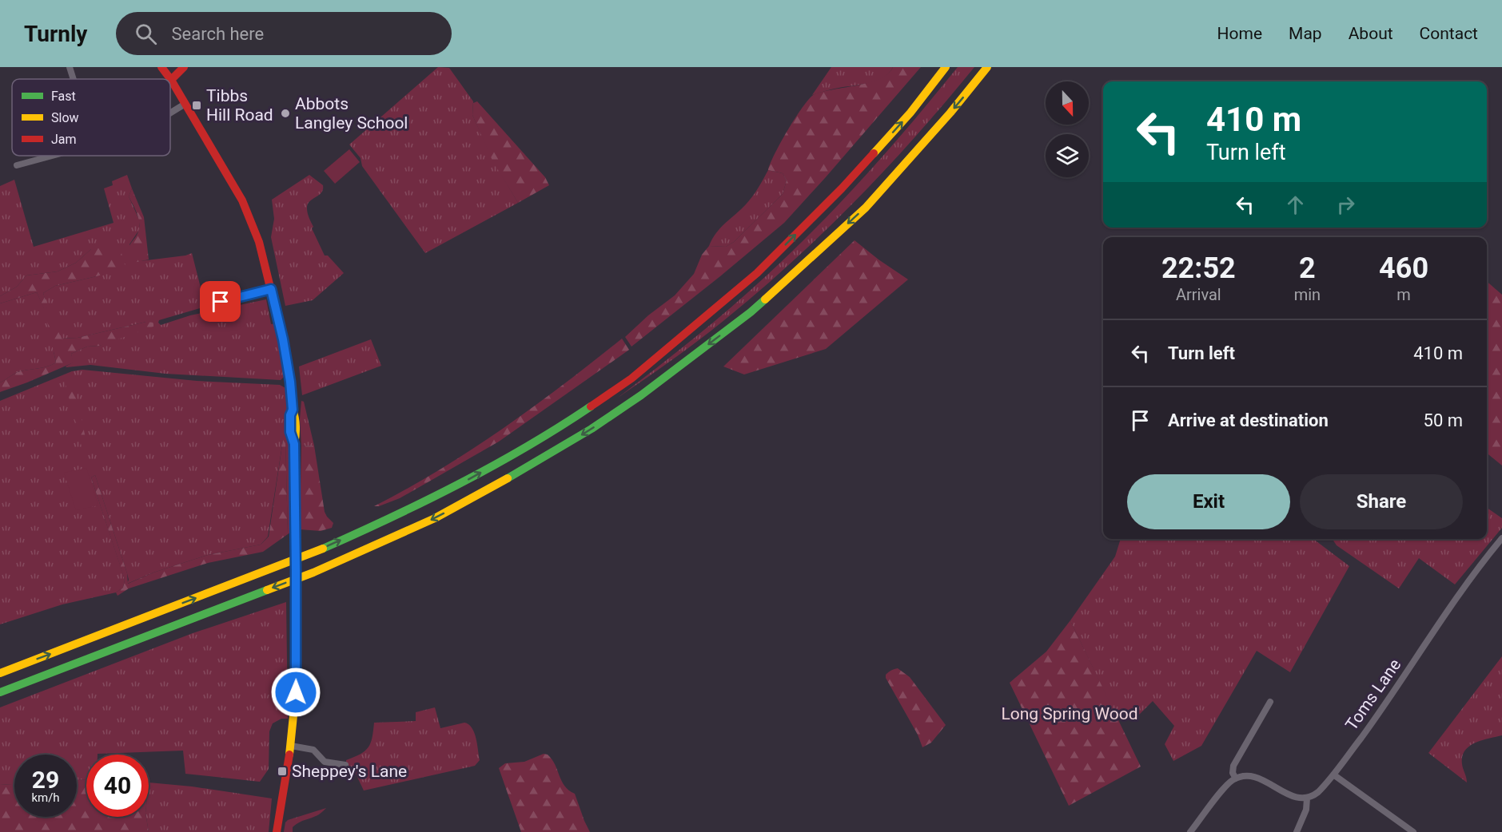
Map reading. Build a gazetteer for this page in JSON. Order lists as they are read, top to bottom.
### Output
{
  "streets": {
    "street": ["Toms Lane"]
  },
  "parks": ["Long Spring Wood"],
  "places": {
    "transit": ["Tibbs Hill Road", "Sheppey's Lane"],
    "other": ["Abbots Langley School"]
  },
  "legend": ["Fast", "Slow", "Jam"],
  "north": "bottom",
  "page": {
    "header": "Turnly",
    "search": "Search here",
    "nav": [
      "Home",
      "Map",
      "About",
      "Contact"
    ],
    "turn": ["410 m", "Turn left"],
    "eta": [
      "22:52",
      "Arrival",
      "2",
      "min",
      "460",
      "m"
    ],
    "list": [
      {
        "name": "Turn left",
        "value": "410 m"
      },
      {
        "name": "Arrive at destination",
        "value": "50 m"
      }
    ],
    "buttons": ["Exit", "Share"],
    "speed": "29 km/h",
    "limit": "40"
  }
}
